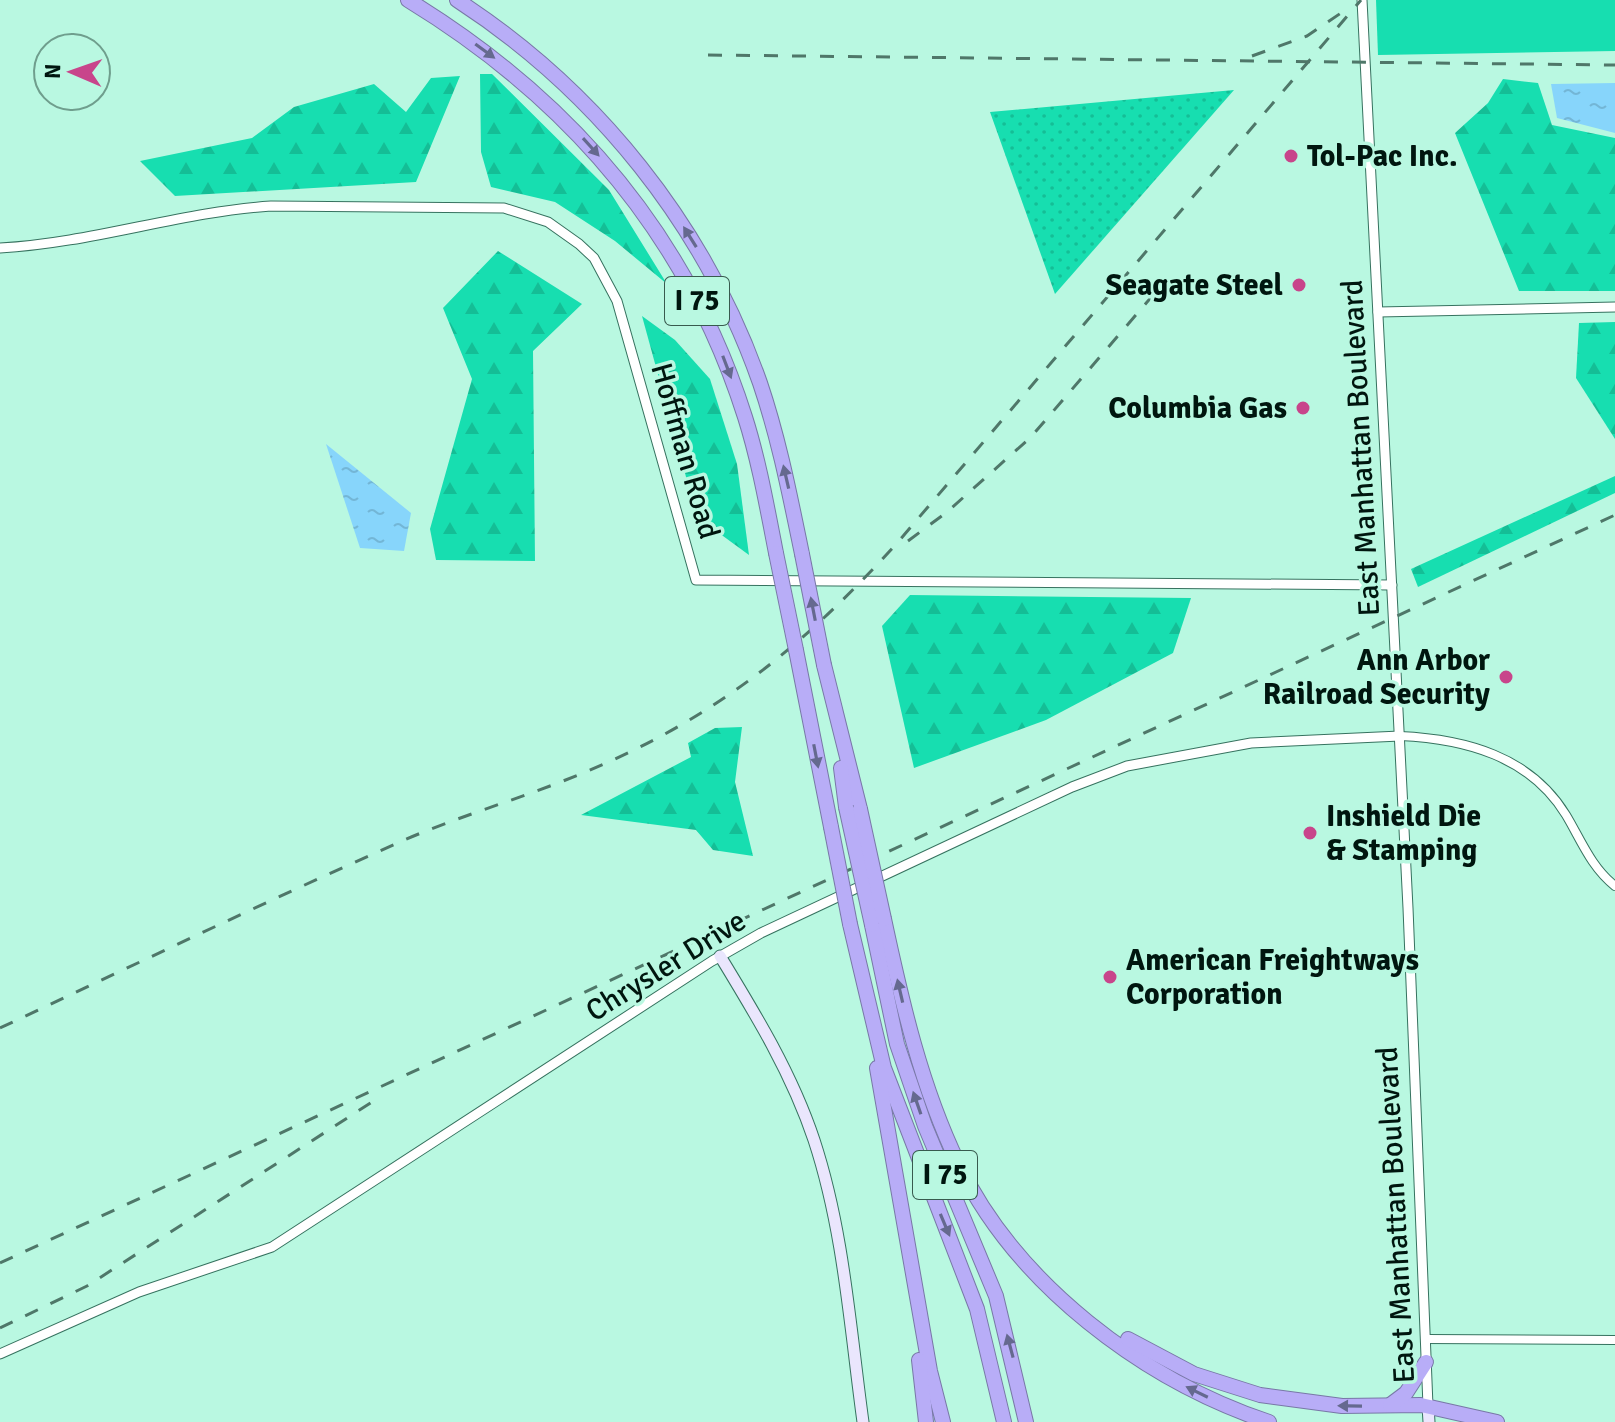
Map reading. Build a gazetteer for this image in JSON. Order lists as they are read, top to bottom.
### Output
{
  "streets": {
    "highway": ["I 75"],
    "main road": ["East Manhattan Boulevard"],
    "street": ["Hoffman Road", "Chrysler Drive"]
  },
  "crossings": [
    ["East Manhattan Boulevard", "Hoffman Road"],
    ["East Manhattan Boulevard", "Chrysler Drive"]
  ],
  "places": [
    "Tol-Pac Inc.",
    "Seagate Steel",
    "Columbia Gas",
    "Ann Arbor Railroad Security",
    "Inshield Die & Stamping",
    "American Freightways Corporation"
  ],
  "north": "left"
}
